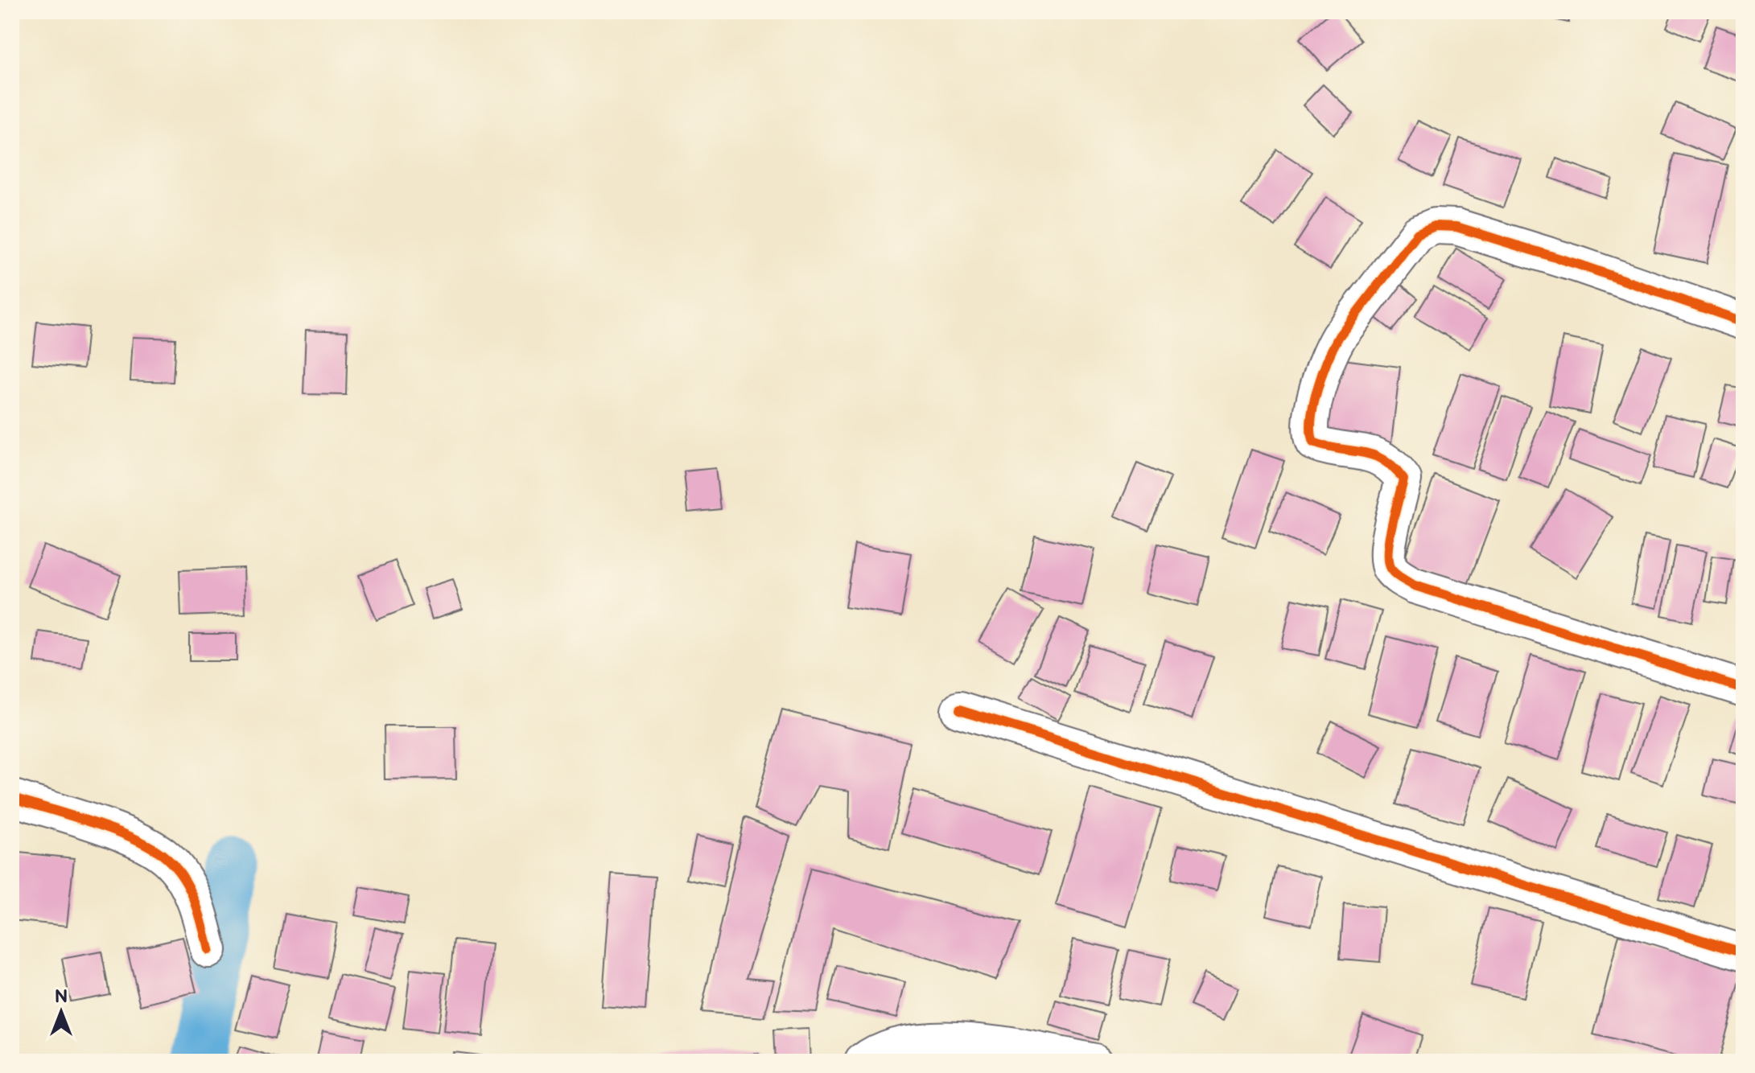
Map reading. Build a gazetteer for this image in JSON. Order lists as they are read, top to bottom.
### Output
{
  "north": "top"
}
